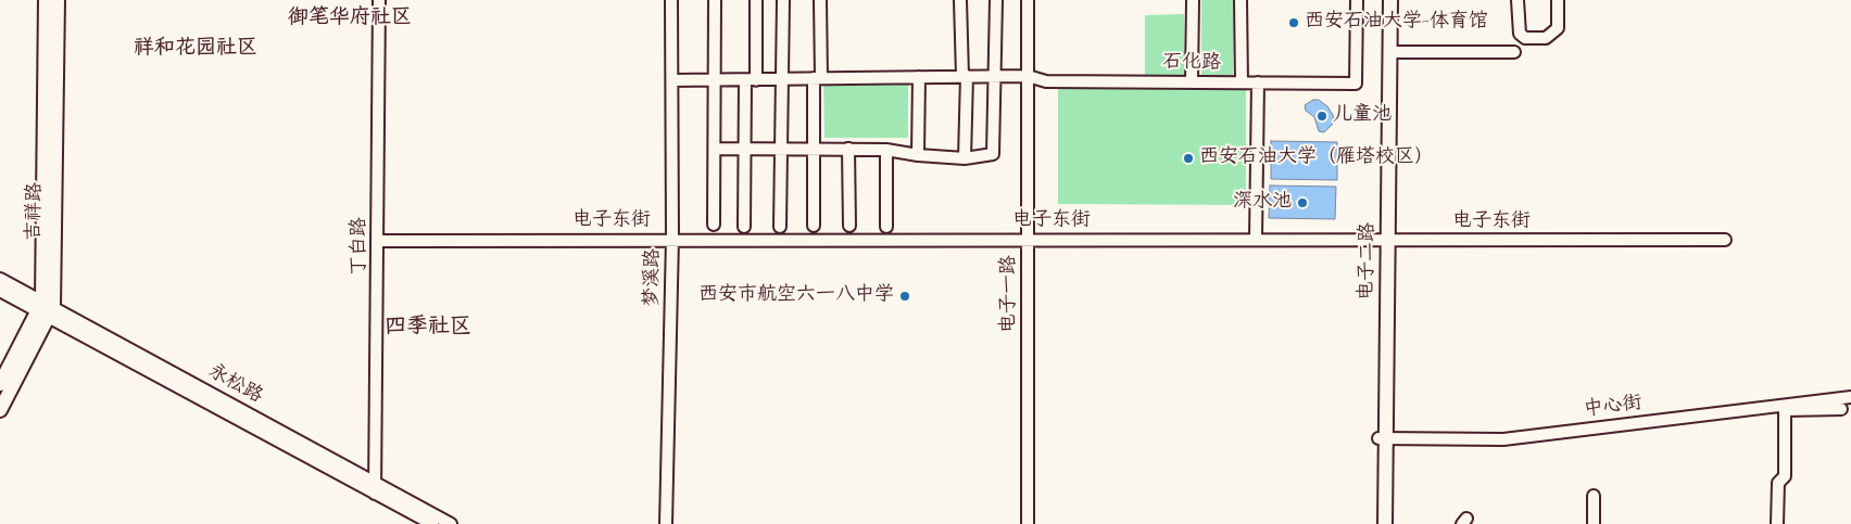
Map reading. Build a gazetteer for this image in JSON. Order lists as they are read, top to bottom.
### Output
{
  "streets": {
    "main road": ["吉祥路", "电子二路"],
    "street": [
      "石化路",
      "电子东街",
      "丁白路",
      "梦溪路",
      "电子一路",
      "永松路",
      "中心街"
    ]
  },
  "crossings": [
    ["石化路", "梦溪路"],
    ["石化路", "电子一路"],
    ["吉祥路", "永松路"],
    ["电子东街", "丁白路"],
    ["电子东街", "电子二路"],
    ["电子东街", "梦溪路"],
    ["电子东街", "电子一路"],
    ["丁白路", "永松路"],
    ["电子二路", "中心街"]
  ],
  "districts": ["御笔华府社区", "祥和花园社区", "四季社区"],
  "places": [
    "西安石油大学-体育馆",
    "儿童池",
    "西安石油大学（雁塔校区）",
    "深水池",
    "西安市航空六一八中学"
  ]
}
